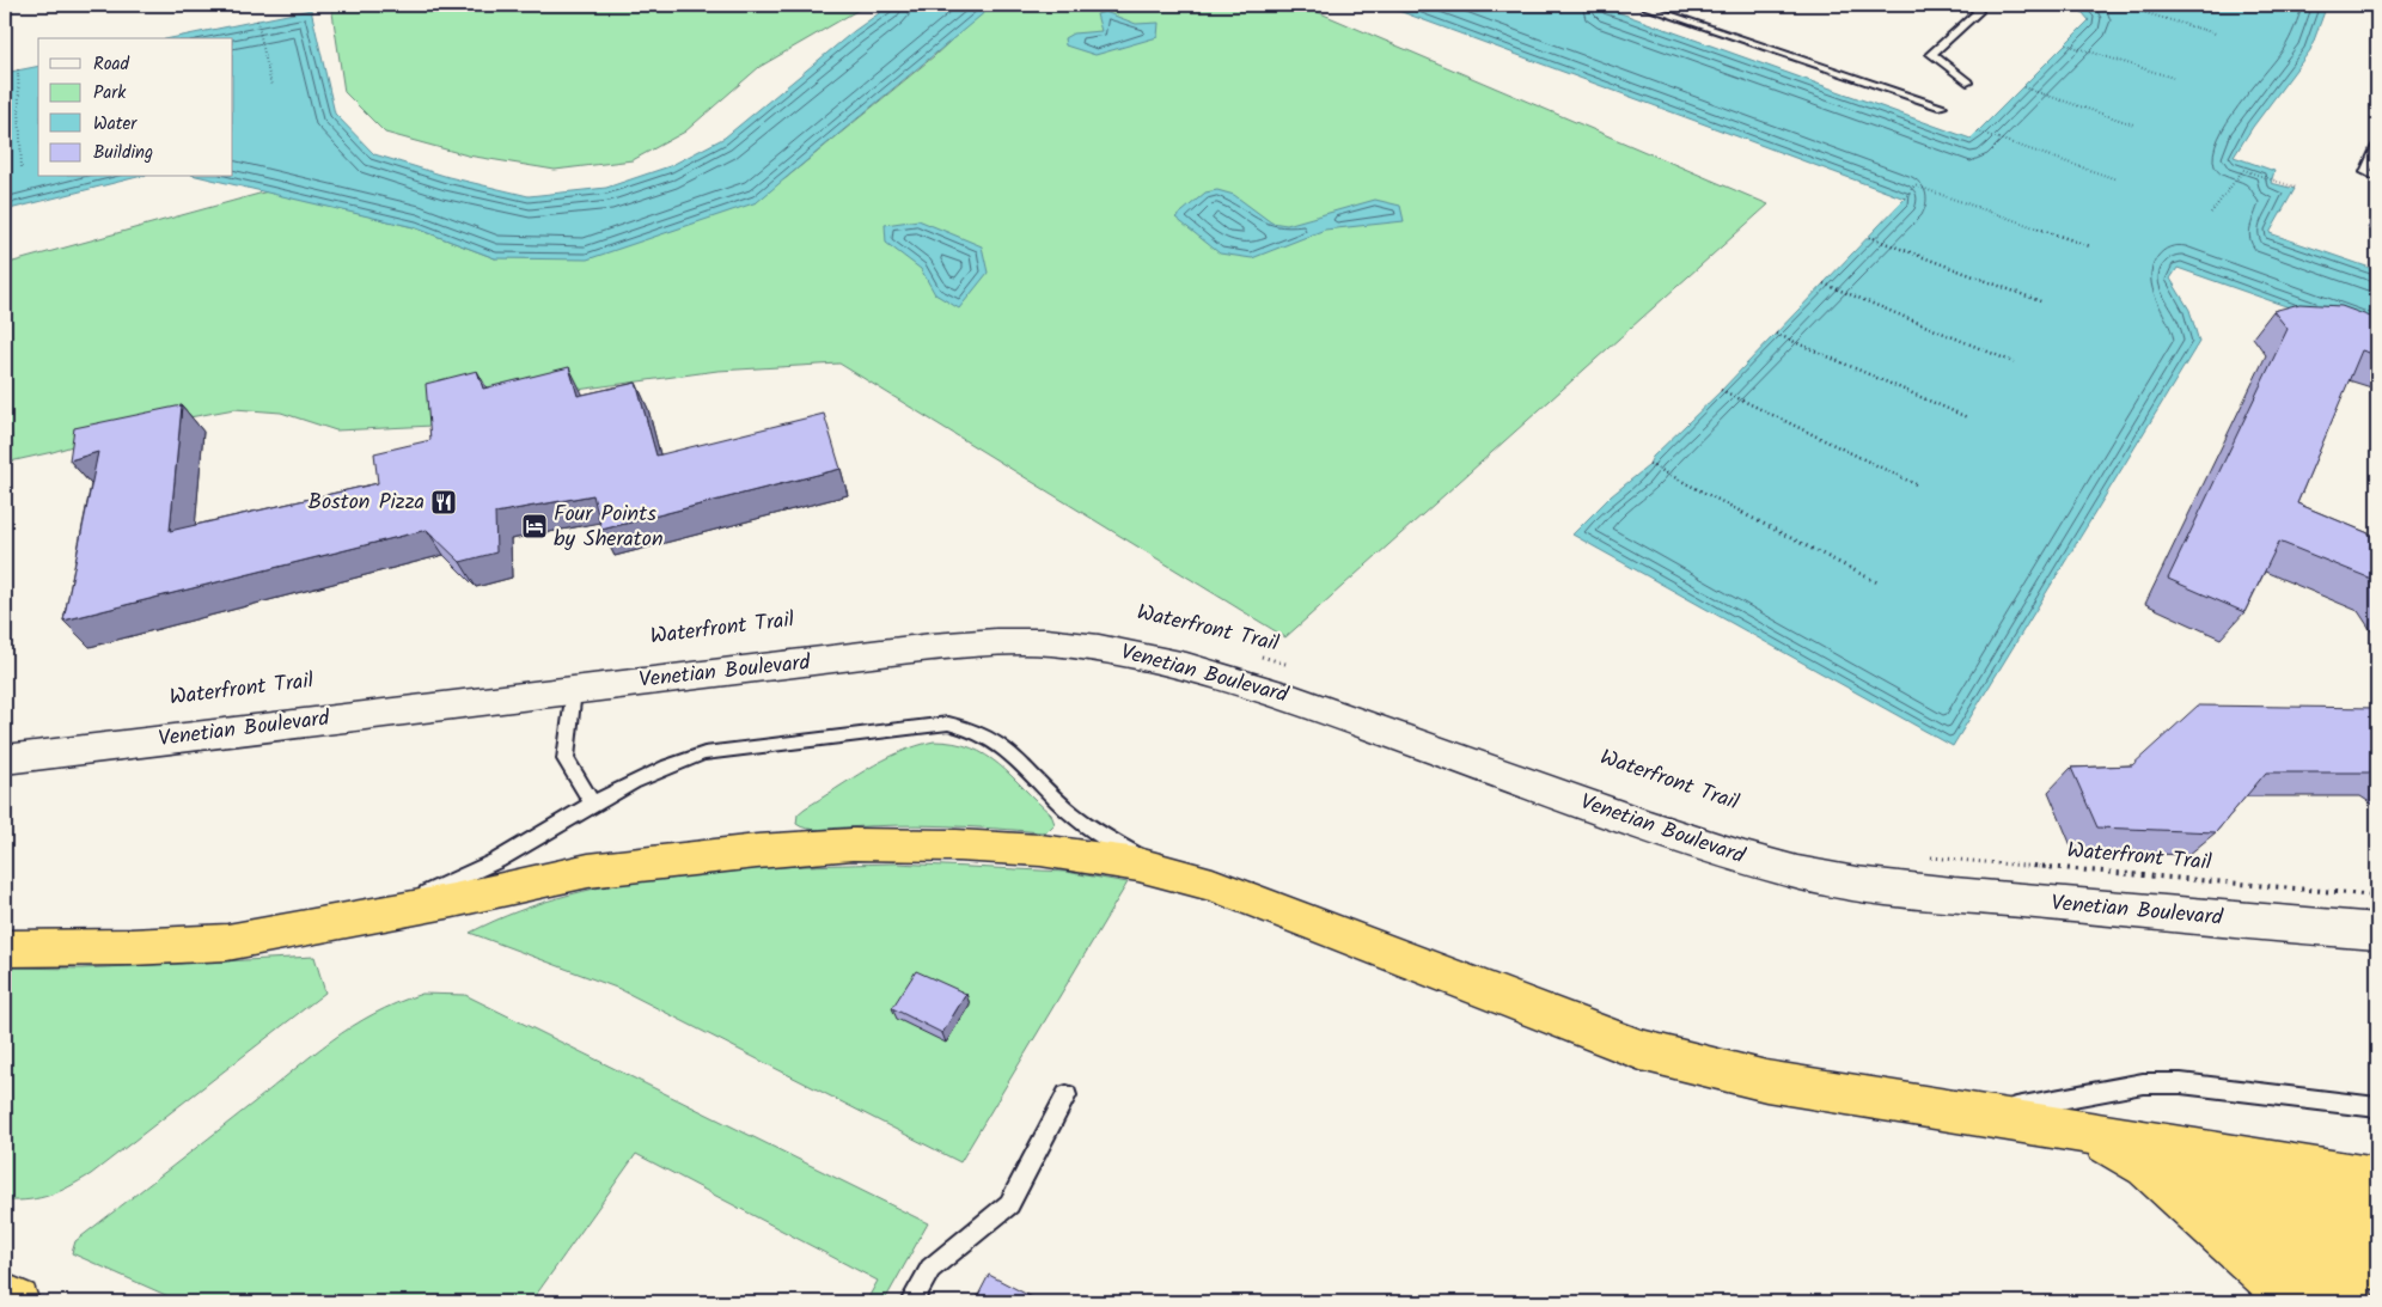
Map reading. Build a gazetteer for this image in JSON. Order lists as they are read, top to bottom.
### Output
{
  "streets": {
    "street": ["Venetian Boulevard"],
    "path": ["Waterfront Trail"]
  },
  "places": {
    "restaurant": ["Boston Pizza"],
    "hotel": ["Four Points by Sheraton"]
  },
  "legend": [
    "Road",
    "Park",
    "Water",
    "Building"
  ]
}
